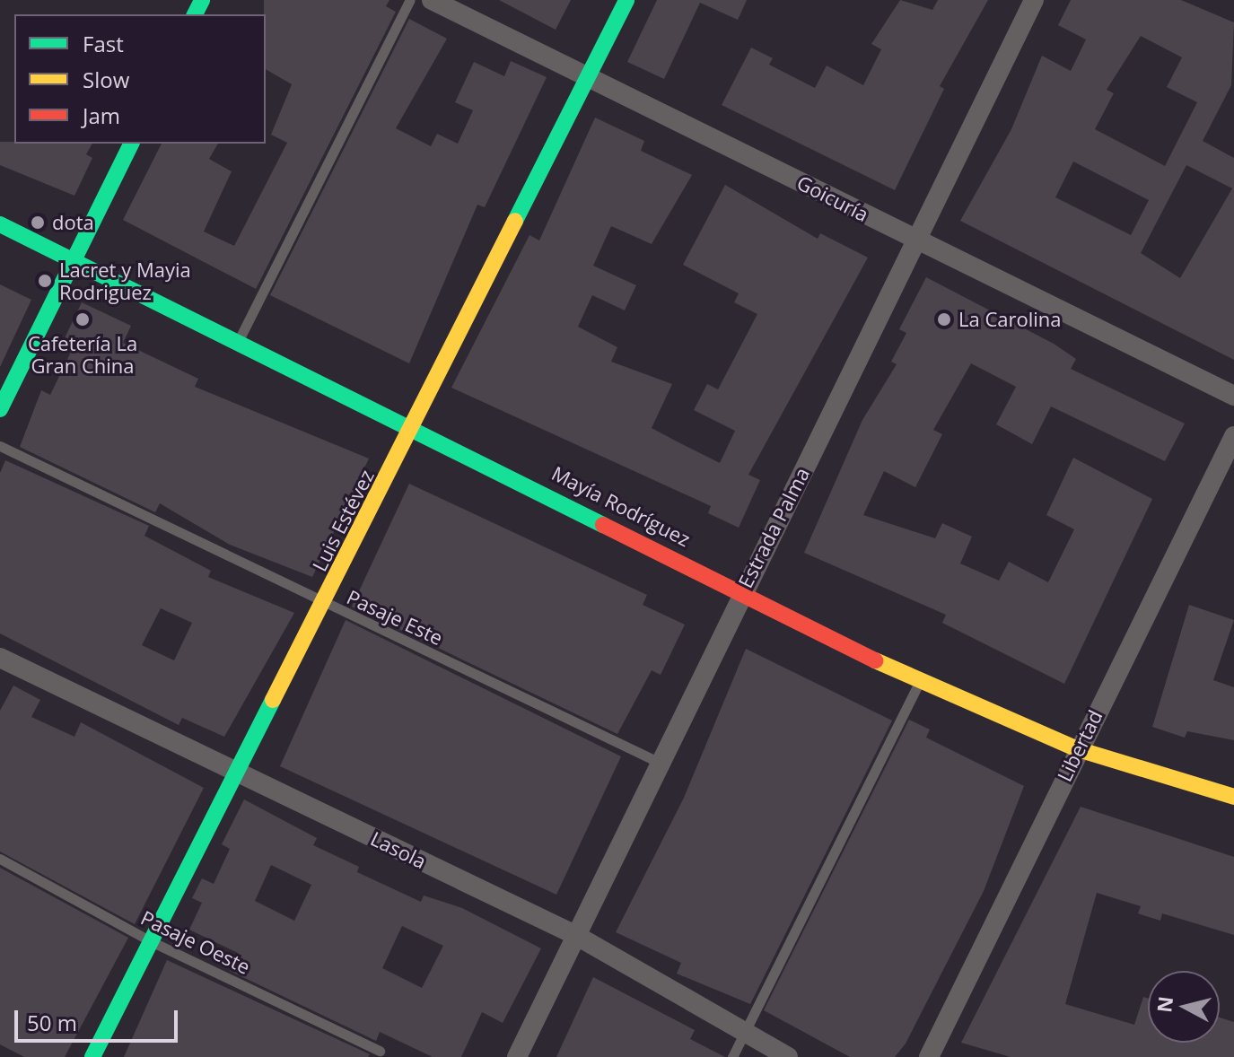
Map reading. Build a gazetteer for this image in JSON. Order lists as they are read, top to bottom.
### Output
{
  "streets": {
    "main road": ["Mayía Rodríguez", "Luis Estévez"],
    "street": [
      "Goicuría",
      "Estrada Palma",
      "Libertad",
      "Lasola"
    ],
    "lane": ["Pasaje Este", "Pasaje Oeste"]
  },
  "crossings": [
    ["Goicuría", "Luis Estévez"],
    ["Goicuría", "Estrada Palma"],
    ["Mayía Rodríguez", "Luis Estévez"],
    ["Mayía Rodríguez", "Estrada Palma"],
    ["Mayía Rodríguez", "Libertad"],
    ["Luis Estévez", "Pasaje Este"],
    ["Luis Estévez", "Lasola"],
    ["Luis Estévez", "Pasaje Oeste"],
    ["Estrada Palma", "Pasaje Este"],
    ["Estrada Palma", "Lasola"]
  ],
  "places": [
    "dota",
    "Lacret y Mayia Rodriguez",
    "Cafetería La Gran China",
    "La Carolina"
  ],
  "legend": ["Fast", "Slow", "Jam"],
  "scale_bar": "50 m",
  "north": "left"
}
